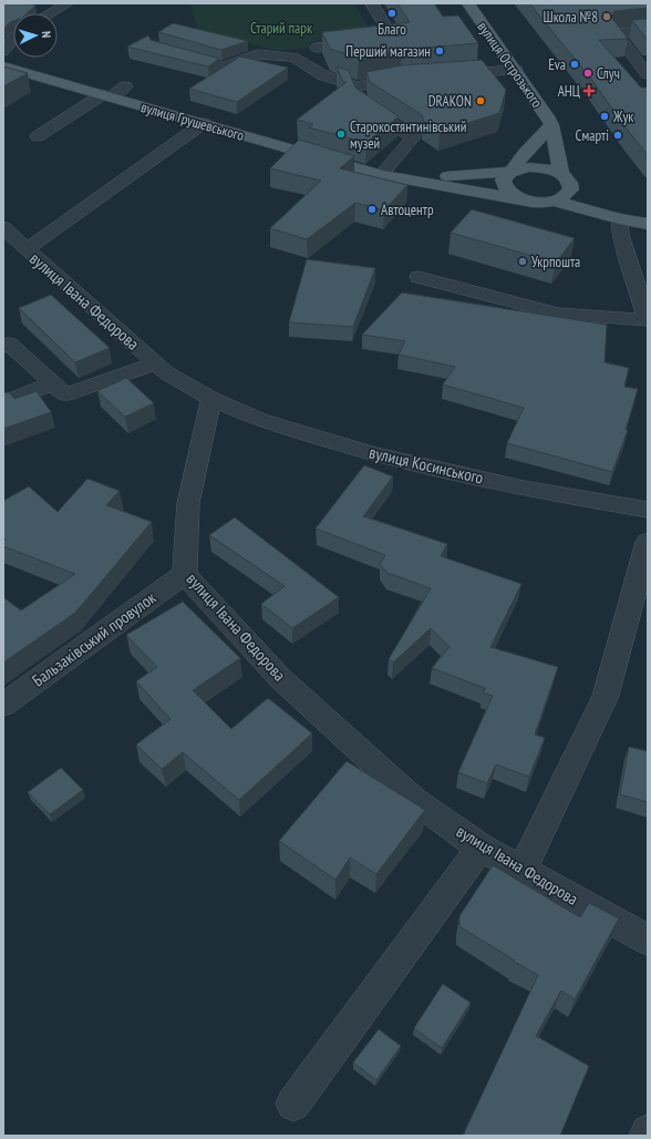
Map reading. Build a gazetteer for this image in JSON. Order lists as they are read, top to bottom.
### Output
{
  "streets": {
    "main road": ["вулиця Острозького", "вулиця Грушевського"],
    "street": ["вулиця Івана Федорова", "вулиця Косинського", "Бальзаківський провулок"]
  },
  "crossings": [
    ["вулиця Острозького", "вулиця Грушевського"],
    ["вулиця Івана Федорова", "вулиця Косинського"],
    ["вулиця Івана Федорова", "Бальзаківський провулок"]
  ],
  "parks": ["Старий парк"],
  "places": {
    "other": [
      "Благо",
      "Школа №8",
      "Перший магазин",
      "Eva",
      "Случ",
      "DRAKON",
      "Жук",
      "Старокостянтинівський музей",
      "Смарті",
      "Автоцентр",
      "Укрпошта"
    ],
    "health": ["АНЦ"]
  },
  "north": "right"
}
